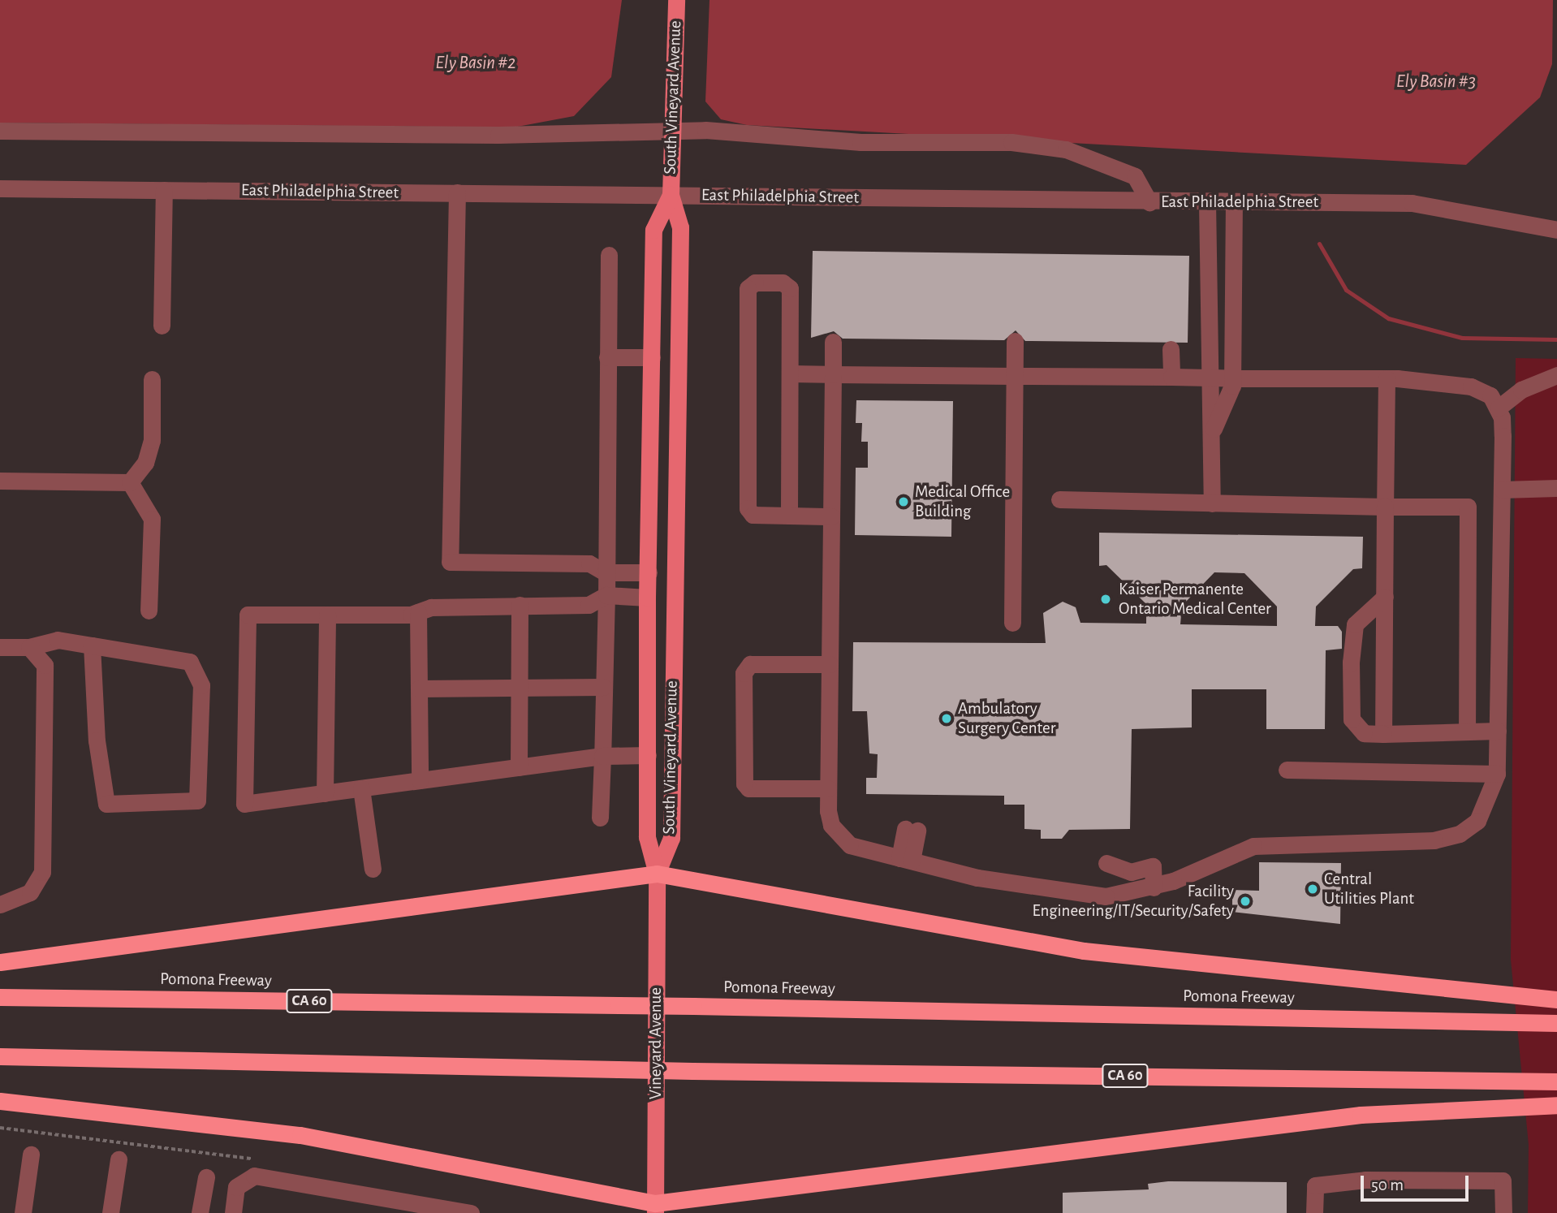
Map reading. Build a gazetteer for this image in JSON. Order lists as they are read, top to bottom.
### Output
{
  "streets": {
    "highway": ["Pomona Freeway", "CA 60"],
    "main road": ["South Vineyard Avenue", "Vineyard Avenue"],
    "street": ["East Philadelphia Street"]
  },
  "crossings": [
    ["South Vineyard Avenue", "East Philadelphia Street"],
    ["South Vineyard Avenue", "Vineyard Avenue"]
  ],
  "water": ["Ely Basin #2", "Ely Basin #3"],
  "places": [
    "Medical Office Building",
    "Kaiser Permanente Ontario Medical Center",
    "Ambulatory Surgery Center",
    "Central Utilities Plant",
    "Facility Engineering/IT/Security/Safety"
  ],
  "scale_bar": "50 m"
}
